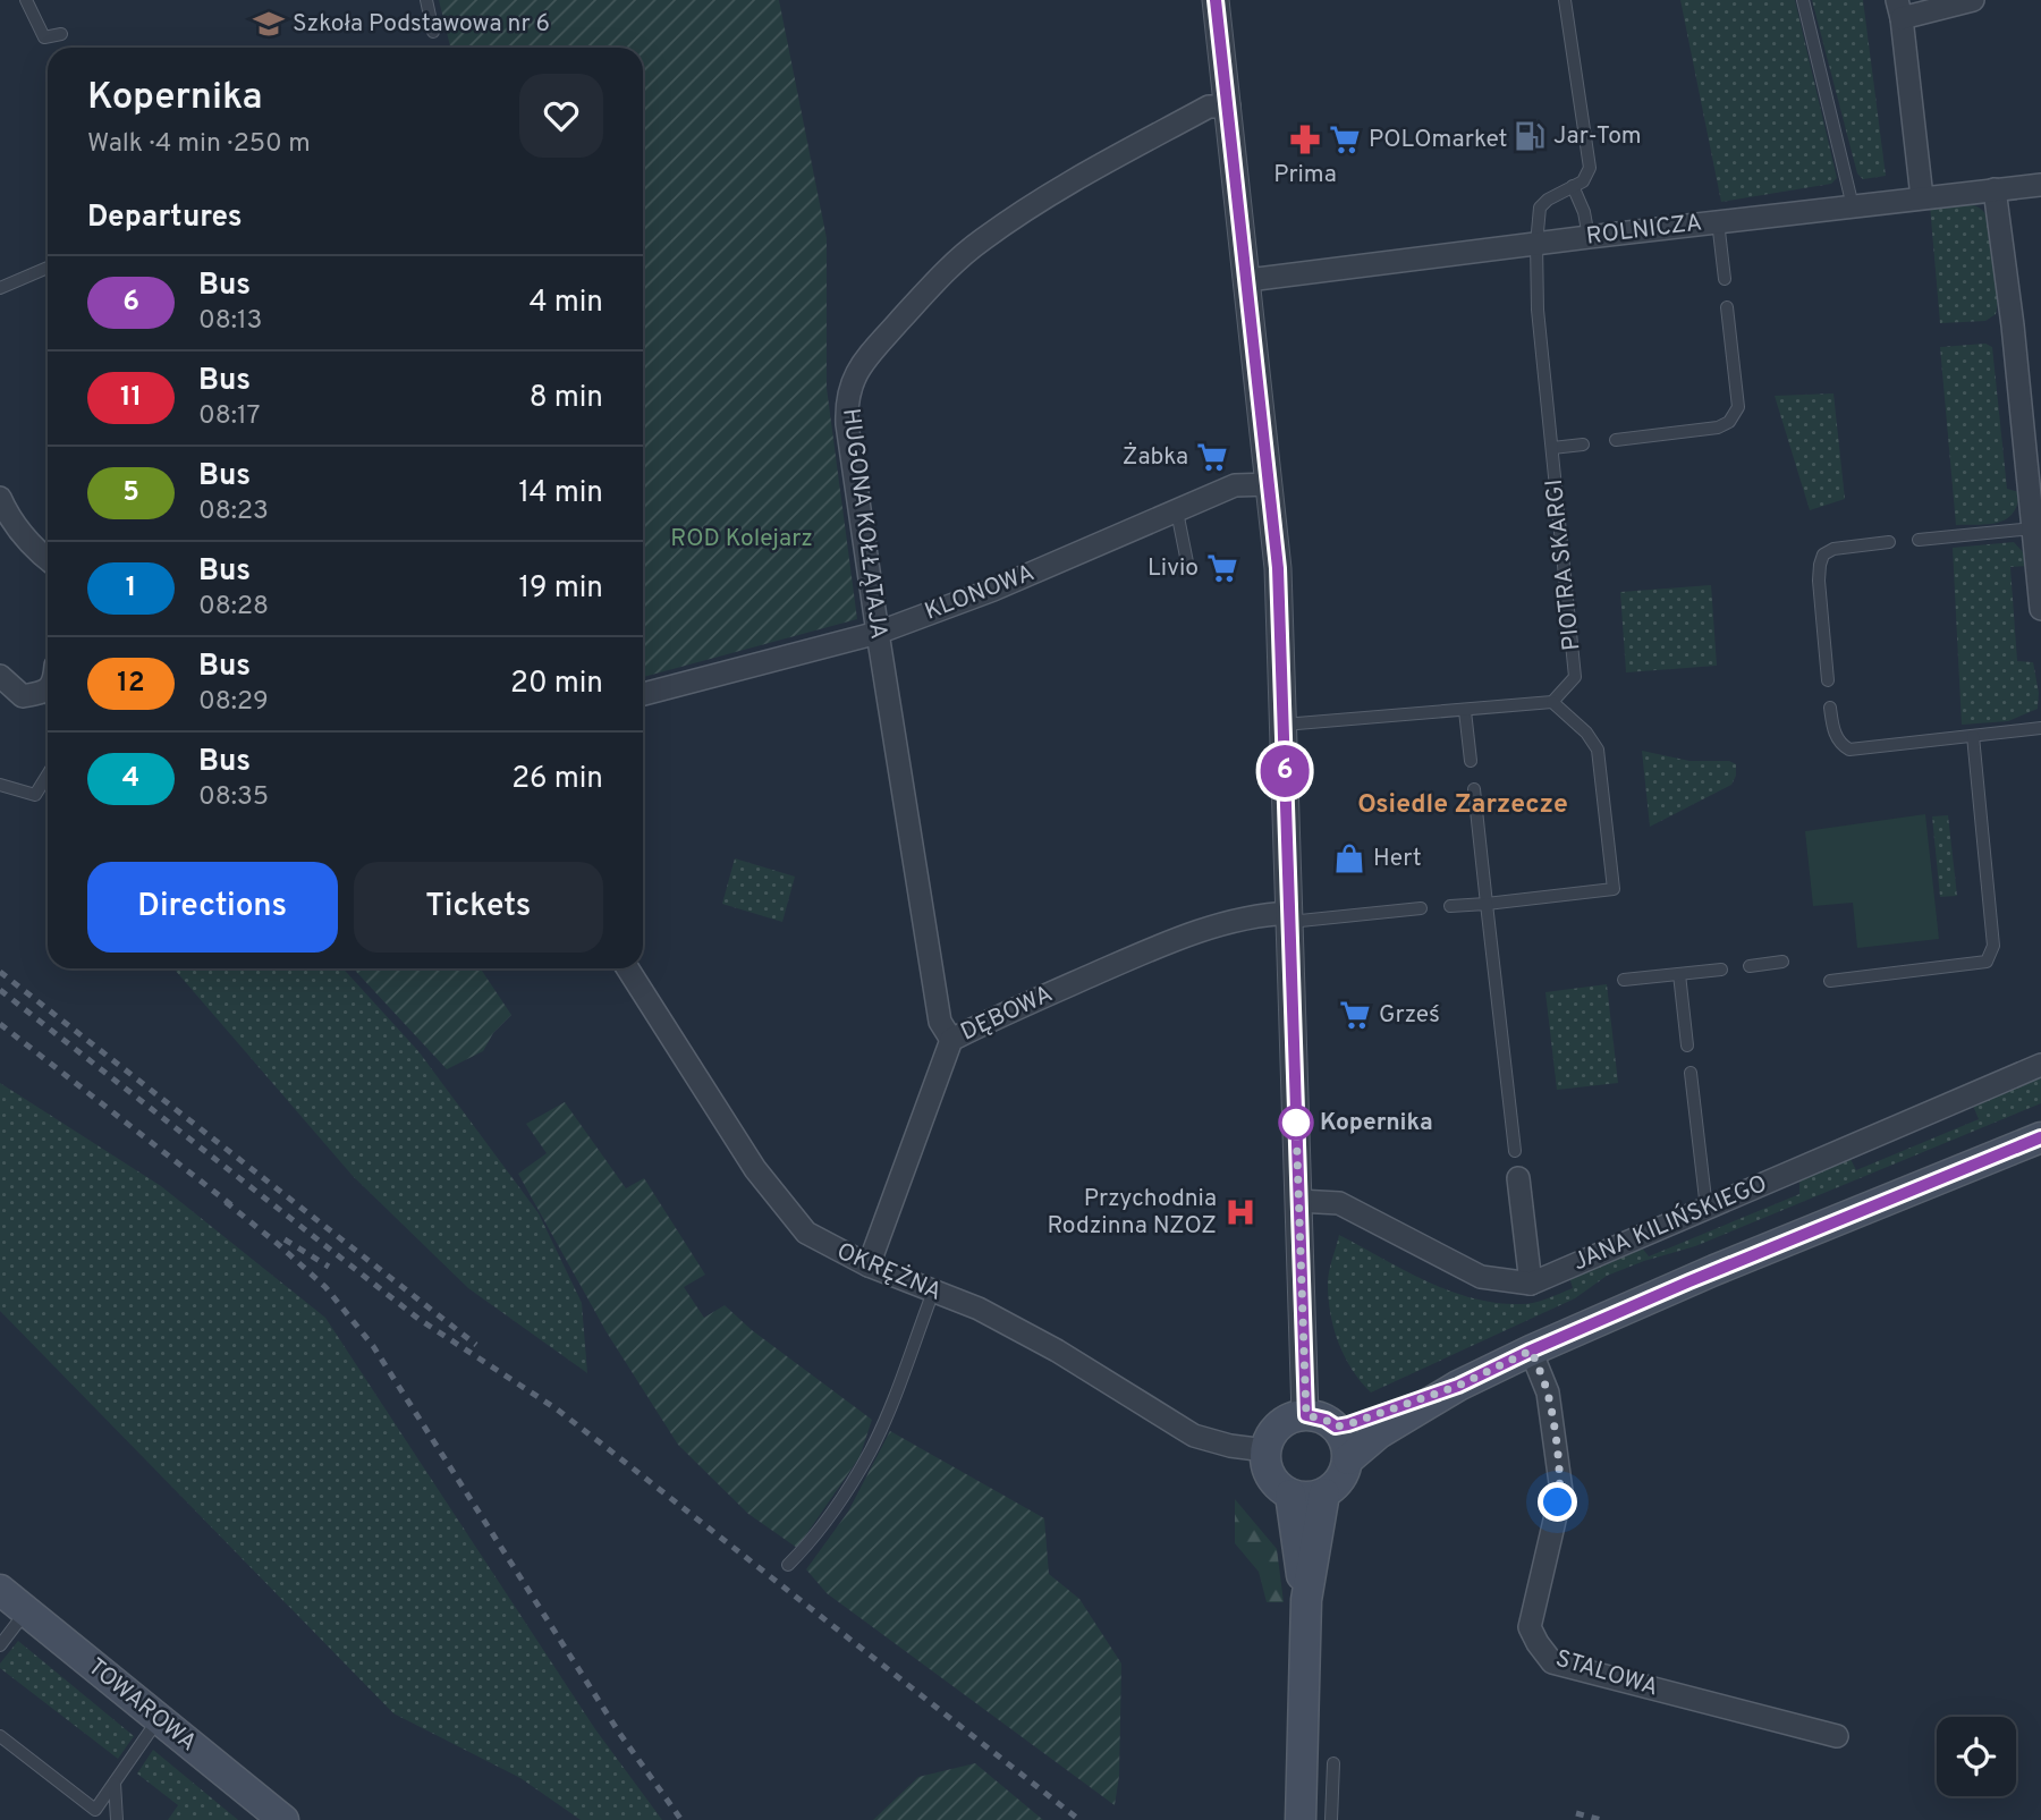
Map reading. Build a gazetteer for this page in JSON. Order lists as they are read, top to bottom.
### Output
{
  "streets": {
    "main road": ["TOWAROWA"],
    "street": [
      "ROLNICZA",
      "HUGONA KOŁŁĄTAJA",
      "KLONOWA",
      "DĘBOWA",
      "JANA KILIŃSKIEGO",
      "OKRĘŻNA",
      "STALOWA"
    ],
    "lane": ["PIOTRA SKARGI"]
  },
  "crossings": [
    ["ROLNICZA", "PIOTRA SKARGI"],
    ["HUGONA KOŁŁĄTAJA", "KLONOWA"],
    ["HUGONA KOŁŁĄTAJA", "DĘBOWA"],
    ["DĘBOWA", "OKRĘŻNA"]
  ],
  "districts": ["Osiedle Zarzecze"],
  "parks": ["ROD Kolejarz"],
  "places": {
    "school or university": ["Szkoła Podstawowa nr 6"],
    "fuel station": ["Jar-Tom"],
    "pharmacy": ["Prima"],
    "supermarket": [
      "POLOmarket",
      "Żabka",
      "Livio",
      "Grześ"
    ],
    "shop": ["Hert"],
    "other": ["Kopernika"],
    "hospital": ["Przychodnia Rodzinna NZOZ"]
  },
  "lines": ["bus line 6"],
  "page": {
    "on_map": "6",
    "heading": [
      ["Kopernika", "Walk · 4 min · 250 m"],
      "Departures"
    ],
    "list": [
      {
        "mark": "6",
        "name": "Bus",
        "note": "08:13",
        "value": "4 min"
      },
      {
        "mark": "11",
        "name": "Bus",
        "note": "08:17",
        "value": "8 min"
      },
      {
        "mark": "5",
        "name": "Bus",
        "note": "08:23",
        "value": "14 min"
      },
      {
        "mark": "1",
        "name": "Bus",
        "note": "08:28",
        "value": "19 min"
      },
      {
        "mark": "12",
        "name": "Bus",
        "note": "08:29",
        "value": "20 min"
      },
      {
        "mark": "4",
        "name": "Bus",
        "note": "08:35",
        "value": "26 min"
      }
    ],
    "buttons": ["Directions", "Tickets"]
  }
}
